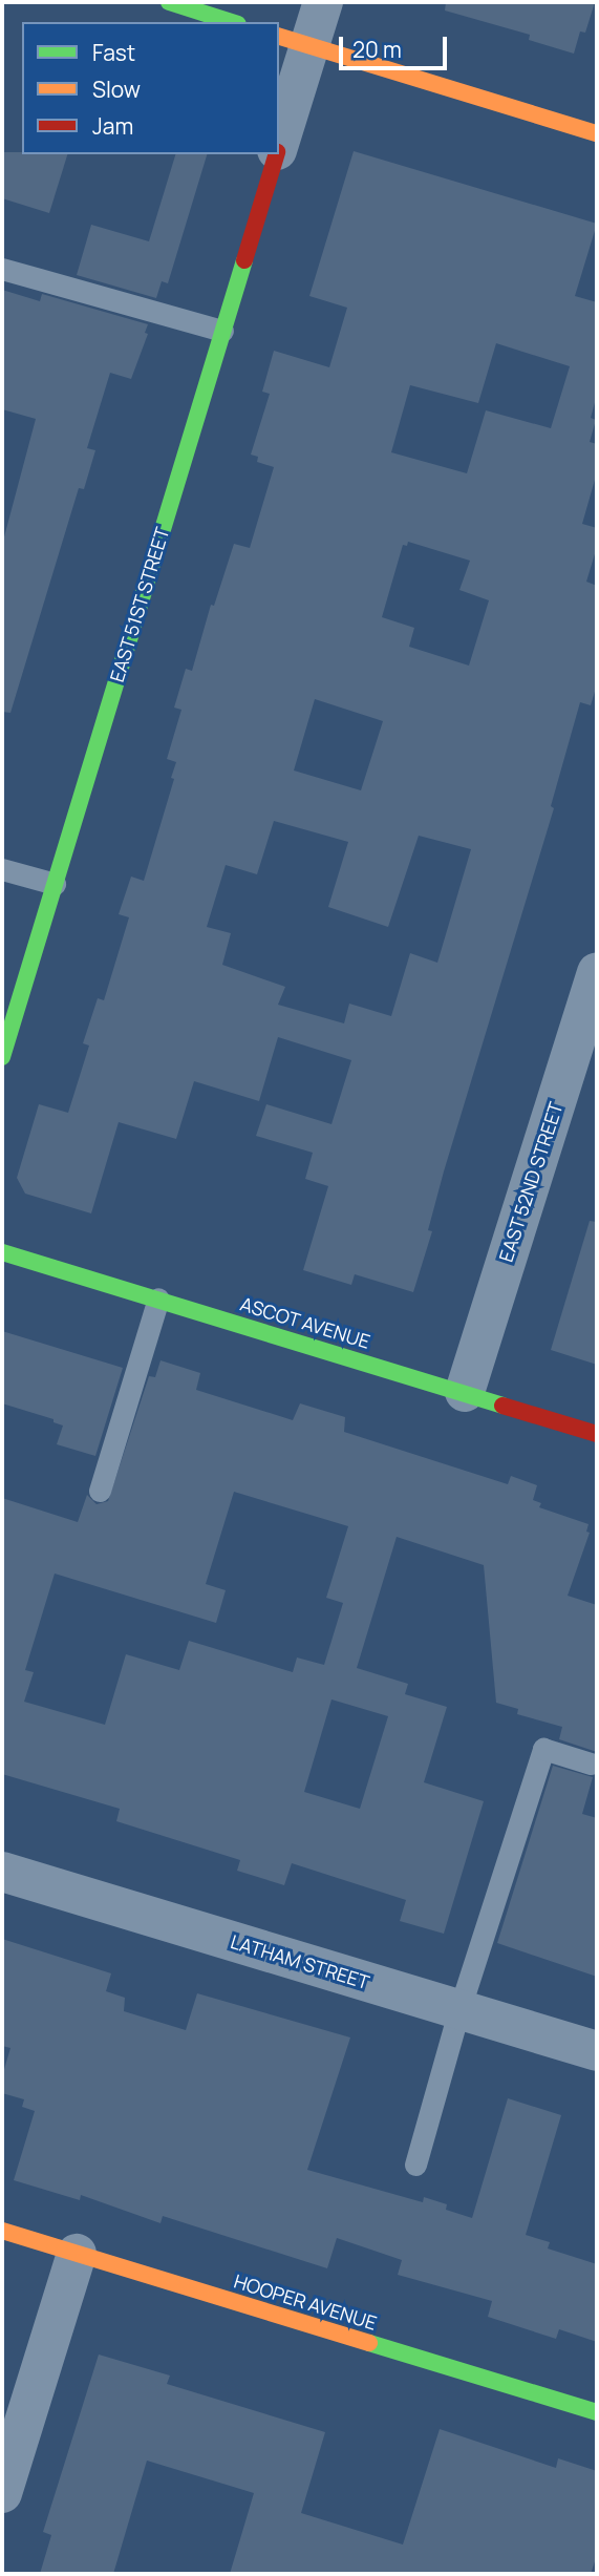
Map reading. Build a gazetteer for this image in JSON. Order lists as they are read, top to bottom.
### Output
{
  "streets": {
    "street": [
      "EAST 51ST STREET",
      "EAST 52ND STREET",
      "ASCOT AVENUE",
      "LATHAM STREET",
      "HOOPER AVENUE"
    ]
  },
  "crossings": [
    ["EAST 52ND STREET", "ASCOT AVENUE"]
  ],
  "legend": ["Fast", "Slow", "Jam"],
  "scale_bar": "20 m"
}
